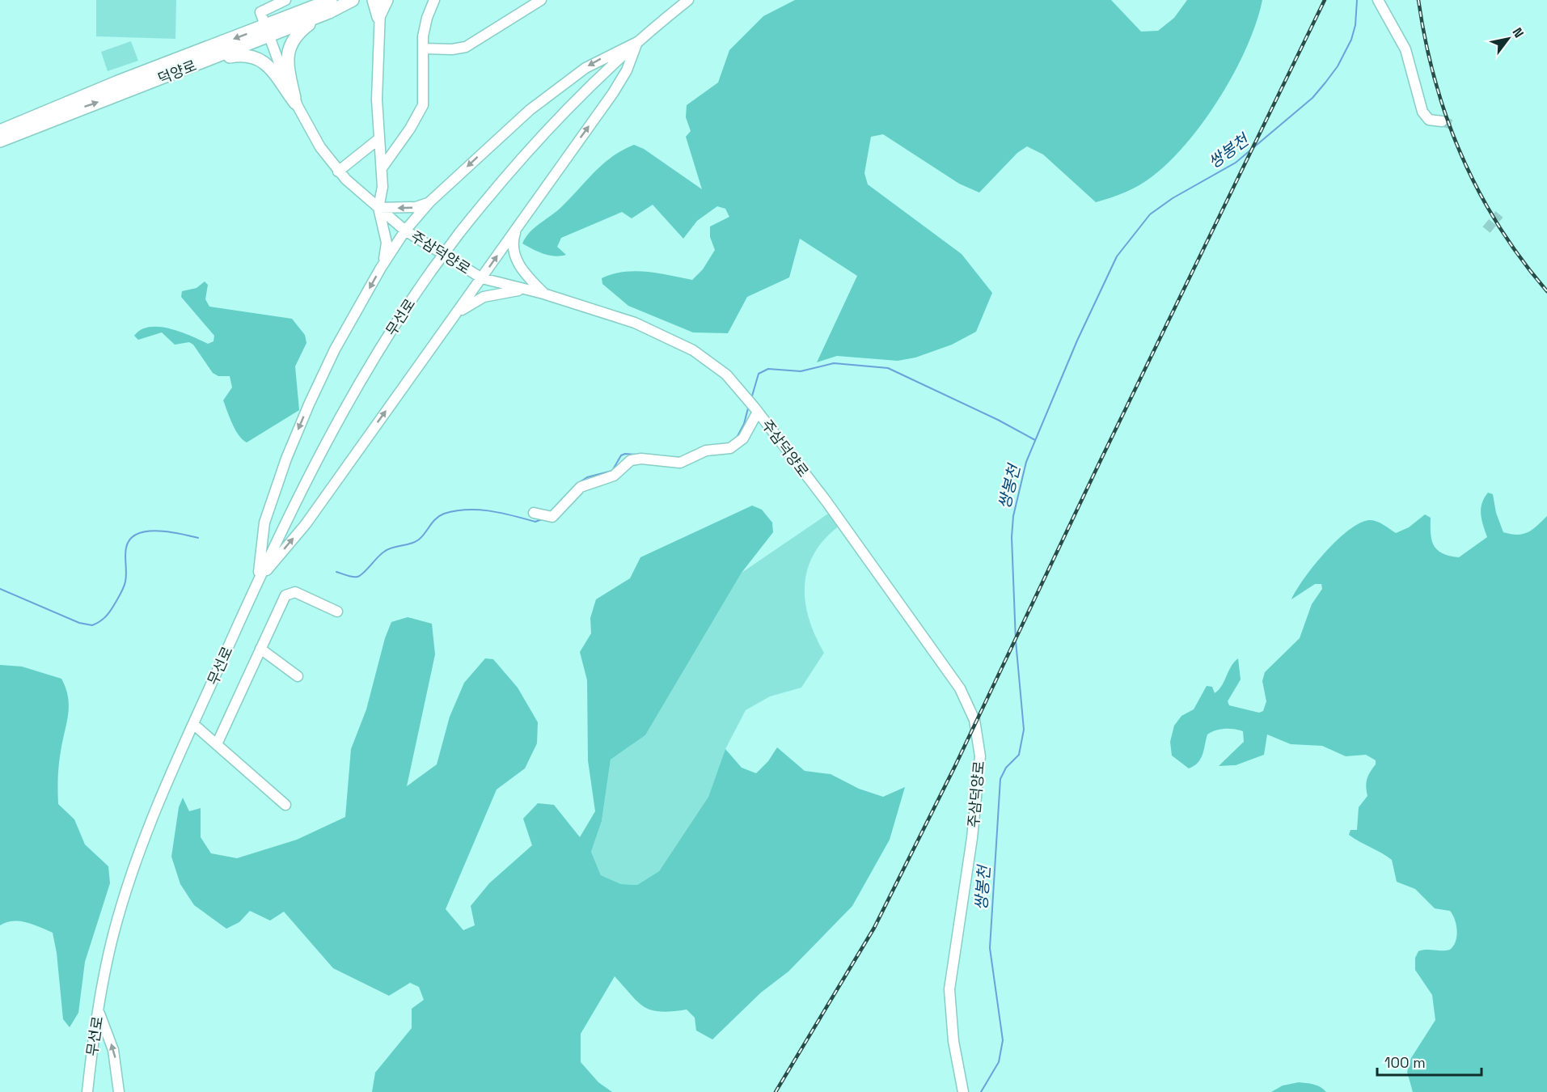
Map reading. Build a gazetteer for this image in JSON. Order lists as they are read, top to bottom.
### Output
{
  "streets": {
    "main road": ["덕양로"],
    "street": ["주삼덕양로", "무선로"]
  },
  "crossings": [
    ["덕양로", "주삼덕양로"]
  ],
  "water": ["쌍봉천"],
  "scale_bar": "100 m",
  "north": "top right"
}
